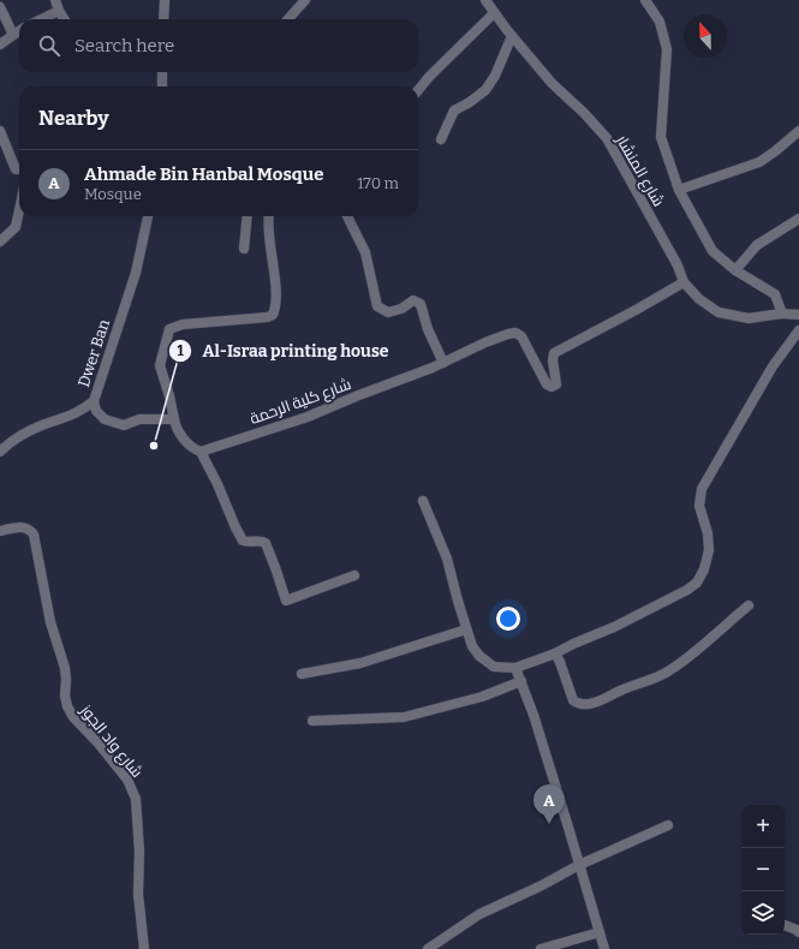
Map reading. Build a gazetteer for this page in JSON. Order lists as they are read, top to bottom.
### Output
{
  "streets": {
    "street": [
      "شارع المنشار",
      "Dwer Ban",
      "شارع كلية الرحمة",
      "شارع واد الجوز"
    ]
  },
  "crossings": [
    ["شارع المنشار", "شارع كلية الرحمة"]
  ],
  "places": ["Al-Israa printing house"],
  "north": "top",
  "page": {
    "search": "Search here",
    "heading": "Nearby",
    "list": [
      {
        "mark": "A",
        "name": "Ahmade Bin Hanbal Mosque",
        "note": "Mosque",
        "value": "170 m"
      }
    ],
    "pins": "A",
    "map_buttons": ["+", "−"]
  }
}
